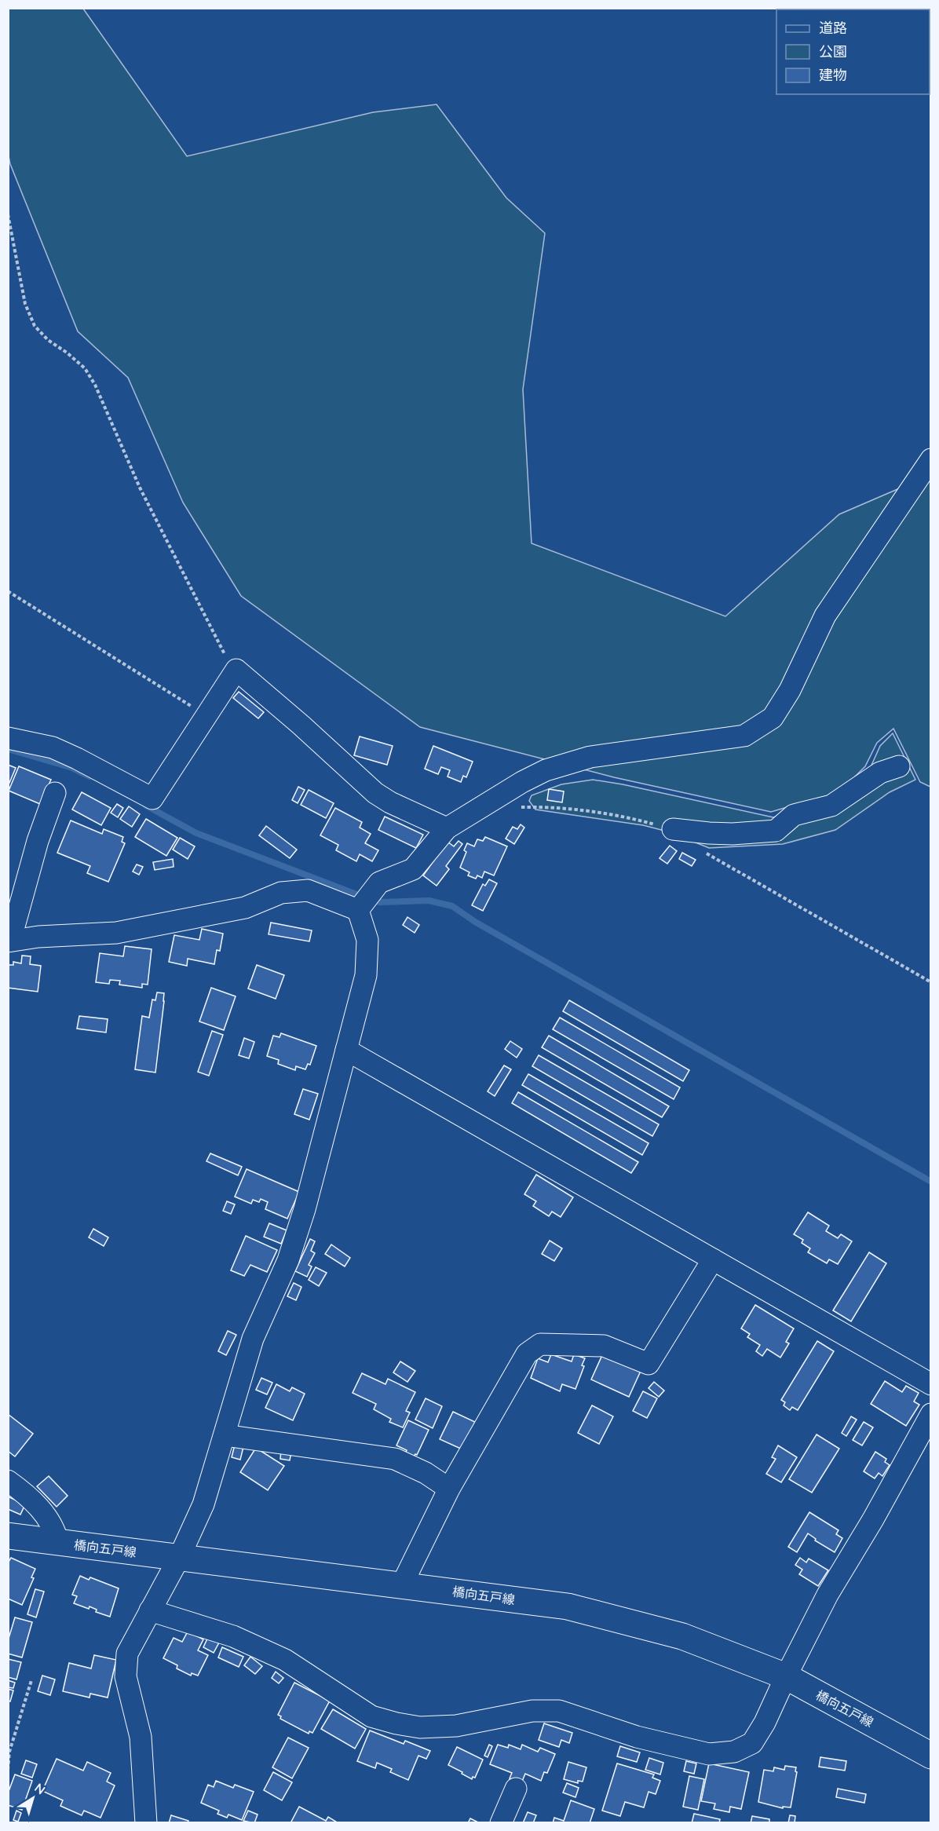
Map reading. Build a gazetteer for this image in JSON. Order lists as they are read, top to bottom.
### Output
{
  "streets": {
    "main road": ["橋向五戸線"]
  },
  "legend": ["道路", "公園", "建物"],
  "north": "top right"
}
